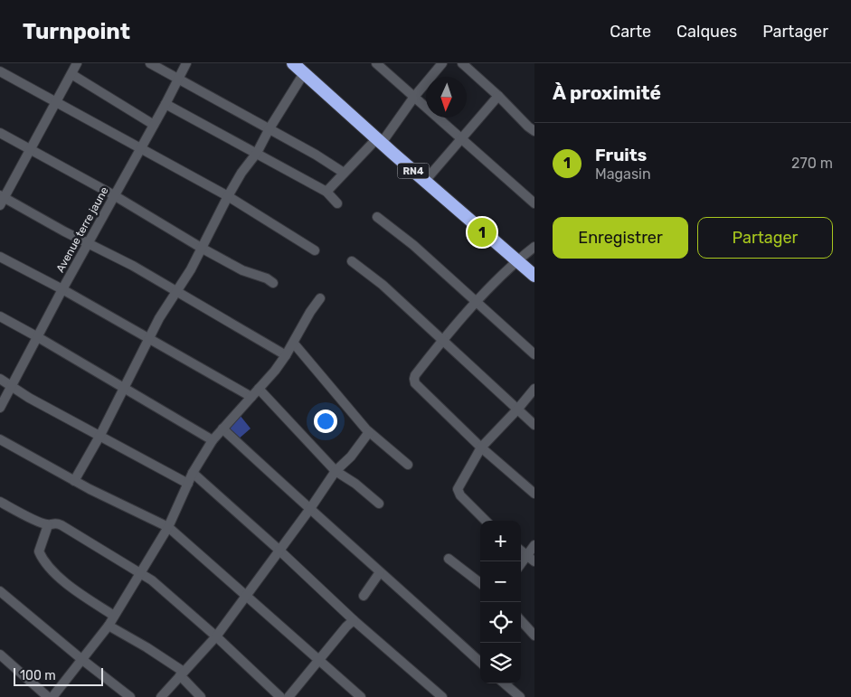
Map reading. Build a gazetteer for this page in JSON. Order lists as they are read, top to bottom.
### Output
{
  "streets": {
    "highway": ["RN4"],
    "street": ["Avenue terre jaune"]
  },
  "scale_bar": "100 m",
  "north": "bottom",
  "page": {
    "header": "Turnpoint",
    "nav": ["Carte", "Calques", "Partager"],
    "heading": "À proximité",
    "list": [
      {
        "mark": "1",
        "name": "Fruits",
        "note": "Magasin",
        "value": "270 m"
      }
    ],
    "buttons": ["Enregistrer", "Partager"],
    "pins": "1",
    "map_buttons": ["+", "−"],
    "scale": "100 m"
  }
}
